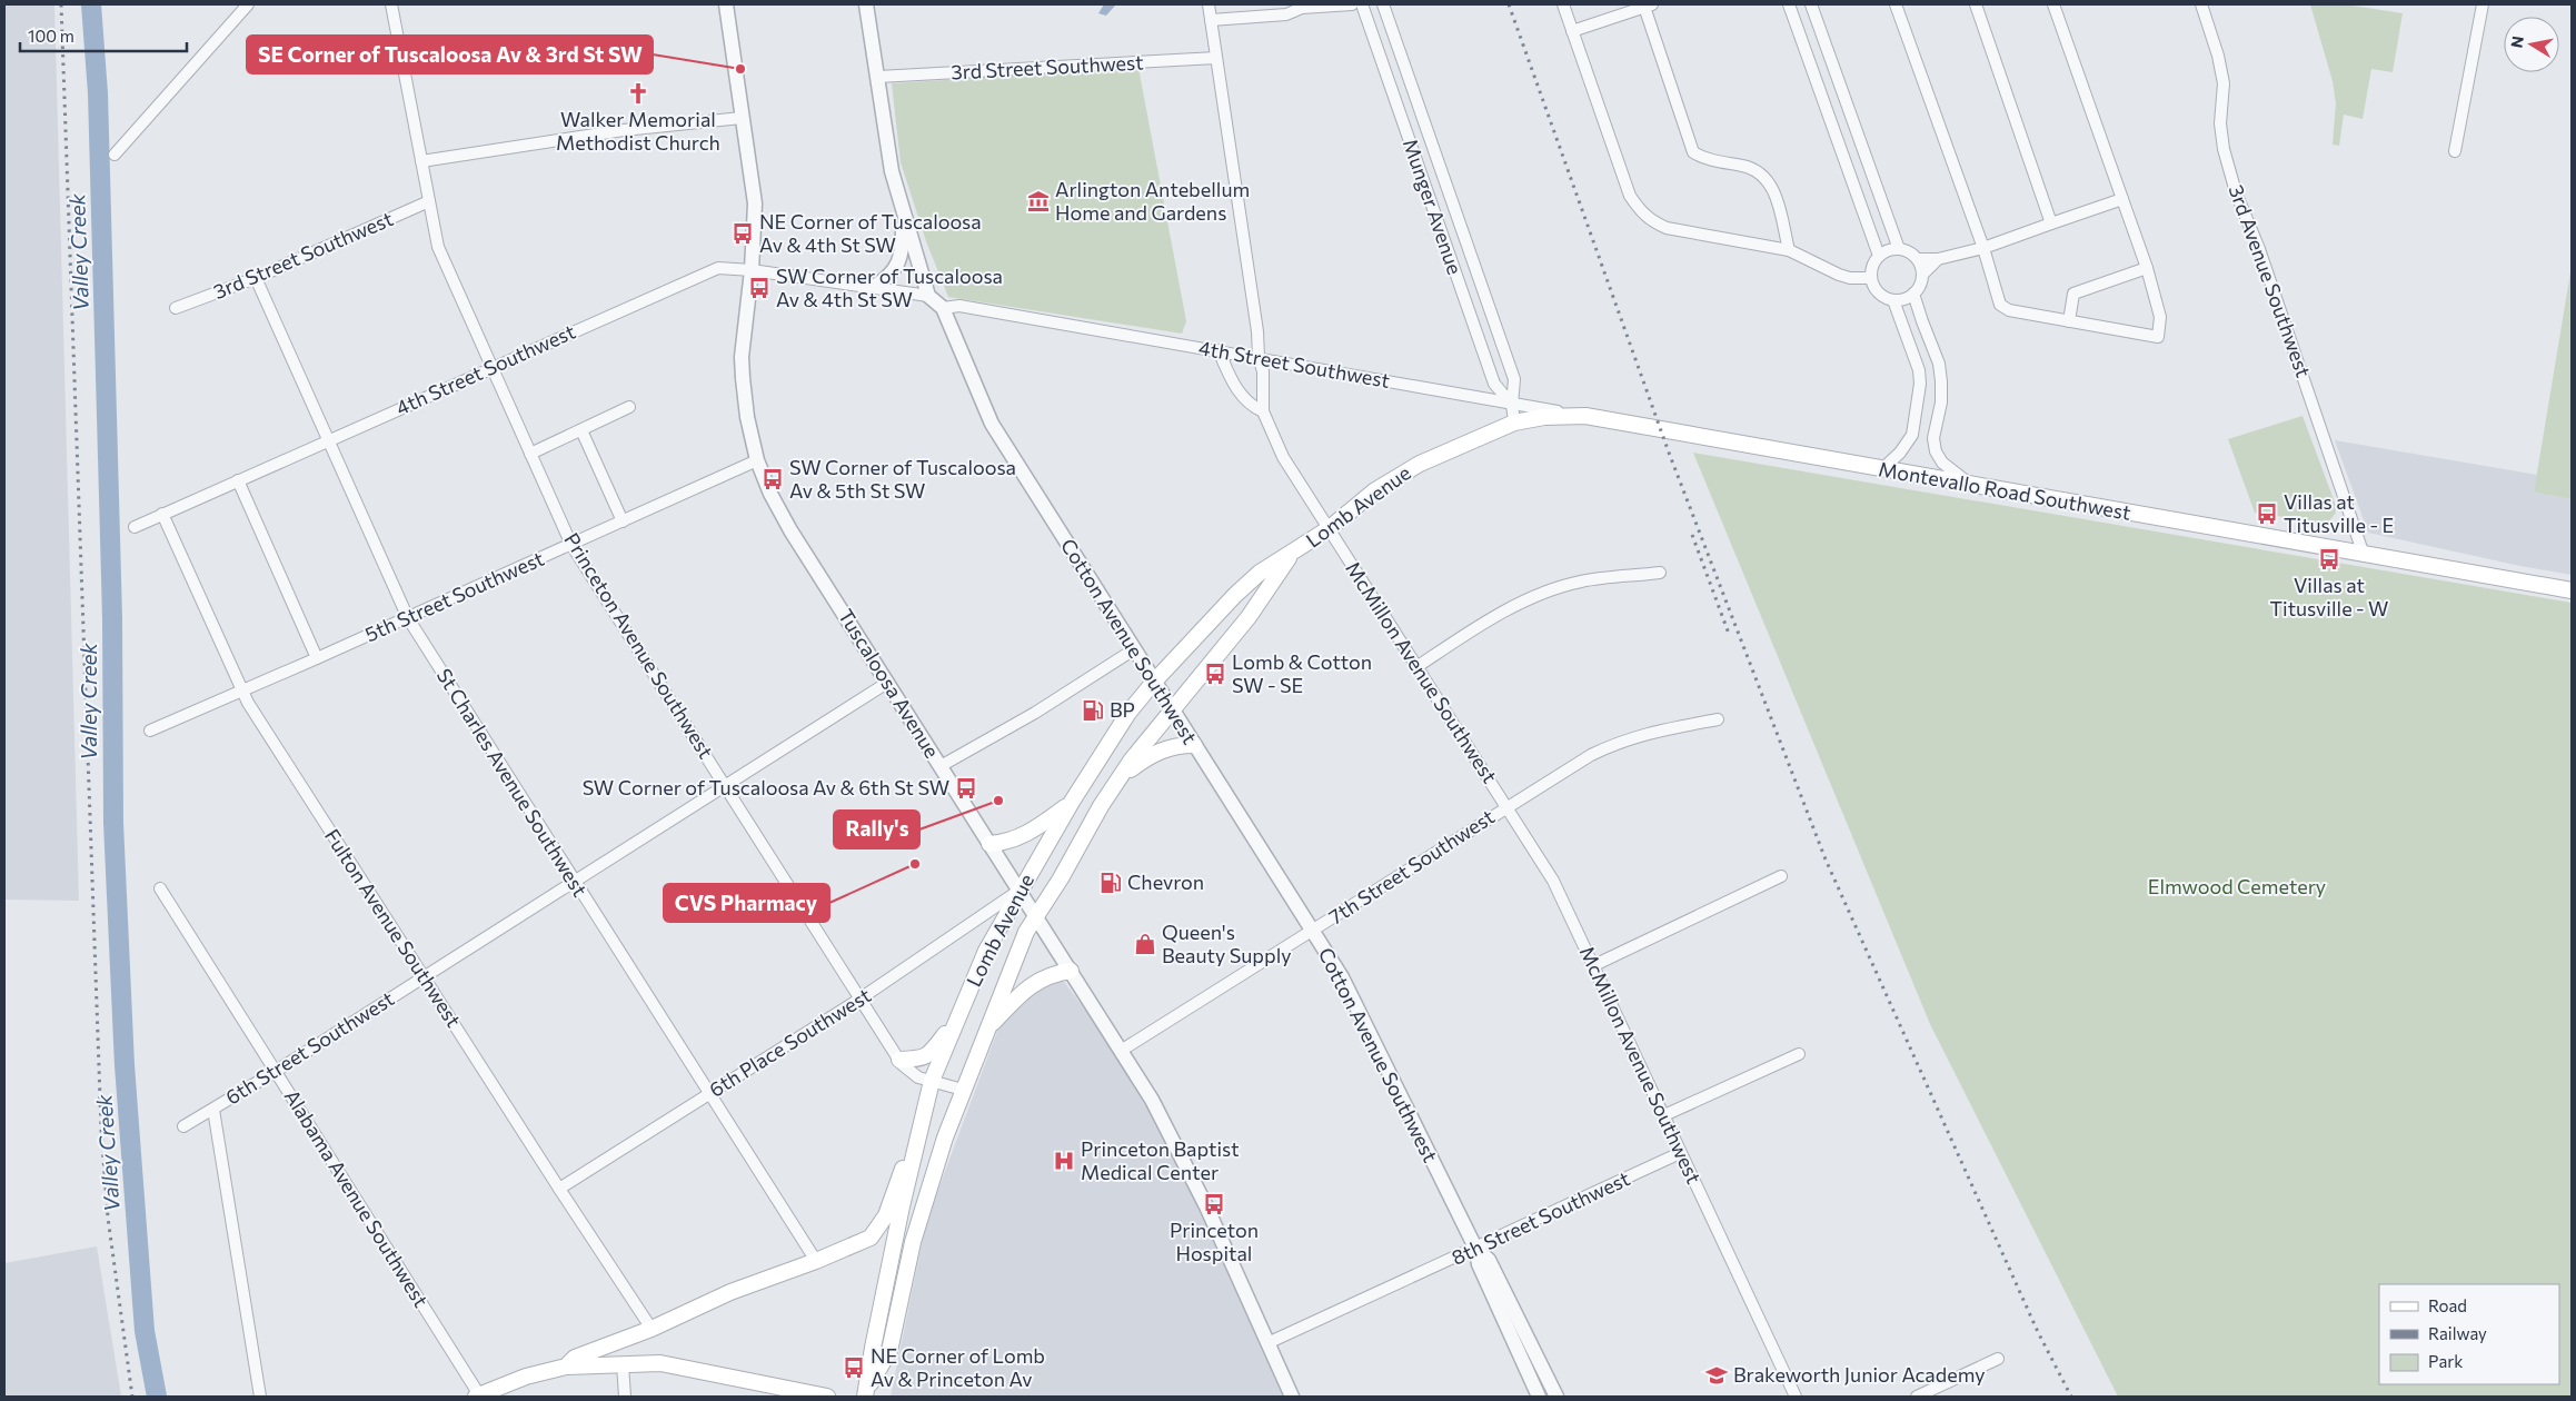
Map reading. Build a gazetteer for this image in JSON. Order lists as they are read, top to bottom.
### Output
{
  "streets": {
    "main road": ["4th Street Southwest", "Montevallo Road Southwest", "Lomb Avenue"],
    "street": [
      "3rd Street Southwest",
      "Munger Avenue",
      "3rd Avenue Southwest",
      "5th Street Southwest",
      "Cotton Avenue Southwest",
      "Princeton Avenue Southwest",
      "McMillon Avenue Southwest",
      "Tuscaloosa Avenue",
      "St Charles Avenue Southwest",
      "7th Street Southwest",
      "Fulton Avenue Southwest",
      "6th Place Southwest",
      "6th Street Southwest",
      "Alabama Avenue Southwest",
      "8th Street Southwest"
    ]
  },
  "crossings": [
    ["3rd Street Southwest", "Princeton Avenue Southwest"],
    ["3rd Street Southwest", "McMillon Avenue Southwest"],
    ["3rd Street Southwest", "St Charles Avenue Southwest"],
    ["Munger Avenue", "4th Street Southwest"],
    ["Munger Avenue", "Lomb Avenue"],
    ["3rd Avenue Southwest", "Montevallo Road Southwest"],
    ["4th Street Southwest", "Montevallo Road Southwest"],
    ["4th Street Southwest", "Lomb Avenue"],
    ["4th Street Southwest", "Cotton Avenue Southwest"],
    ["4th Street Southwest", "Princeton Avenue Southwest"],
    ["4th Street Southwest", "McMillon Avenue Southwest"],
    ["4th Street Southwest", "Tuscaloosa Avenue"],
    ["4th Street Southwest", "St Charles Avenue Southwest"],
    ["4th Street Southwest", "Fulton Avenue Southwest"],
    ["Lomb Avenue", "Cotton Avenue Southwest"],
    ["Lomb Avenue", "Princeton Avenue Southwest"],
    ["Lomb Avenue", "McMillon Avenue Southwest"],
    ["Lomb Avenue", "Tuscaloosa Avenue"],
    ["Lomb Avenue", "6th Place Southwest"],
    ["5th Street Southwest", "Princeton Avenue Southwest"],
    ["5th Street Southwest", "Tuscaloosa Avenue"],
    ["5th Street Southwest", "St Charles Avenue Southwest"],
    ["5th Street Southwest", "Fulton Avenue Southwest"],
    ["Cotton Avenue Southwest", "7th Street Southwest"],
    ["Cotton Avenue Southwest", "8th Street Southwest"],
    ["Princeton Avenue Southwest", "6th Place Southwest"],
    ["Princeton Avenue Southwest", "6th Street Southwest"],
    ["McMillon Avenue Southwest", "7th Street Southwest"],
    ["McMillon Avenue Southwest", "8th Street Southwest"],
    ["Tuscaloosa Avenue", "7th Street Southwest"],
    ["Tuscaloosa Avenue", "6th Place Southwest"],
    ["Tuscaloosa Avenue", "6th Street Southwest"],
    ["Tuscaloosa Avenue", "8th Street Southwest"],
    ["St Charles Avenue Southwest", "6th Place Southwest"],
    ["St Charles Avenue Southwest", "6th Street Southwest"],
    ["Fulton Avenue Southwest", "6th Place Southwest"],
    ["Fulton Avenue Southwest", "6th Street Southwest"],
    ["6th Street Southwest", "Alabama Avenue Southwest"]
  ],
  "water": ["Valley Creek"],
  "parks": ["Elmwood Cemetery"],
  "places": {
    "other": ["SE Corner of Tuscaloosa Av & 3rd St SW", "Rally's", "CVS Pharmacy"],
    "church": ["Walker Memorial Methodist Church"],
    "museum": ["Arlington Antebellum Home and Gardens"],
    "bus stop": [
      "NE Corner of Tuscaloosa Av & 4th St SW",
      "SW Corner of Tuscaloosa Av & 4th St SW",
      "SW Corner of Tuscaloosa Av & 5th St SW",
      "Villas at Titusville - E",
      "Villas at Titusville - W",
      "Lomb & Cotton SW - SE",
      "SW Corner of Tuscaloosa Av & 6th St SW",
      "Princeton Hospital",
      "NE Corner of Lomb Av & Princeton Av"
    ],
    "fuel station": ["BP", "Chevron"],
    "shop": ["Queen's Beauty Supply"],
    "hospital": ["Princeton Baptist Medical Center"],
    "school or university": ["Brakeworth Junior Academy"]
  },
  "legend": ["Road", "Railway", "Park"],
  "scale_bar": "100 m",
  "north": "left"
}
